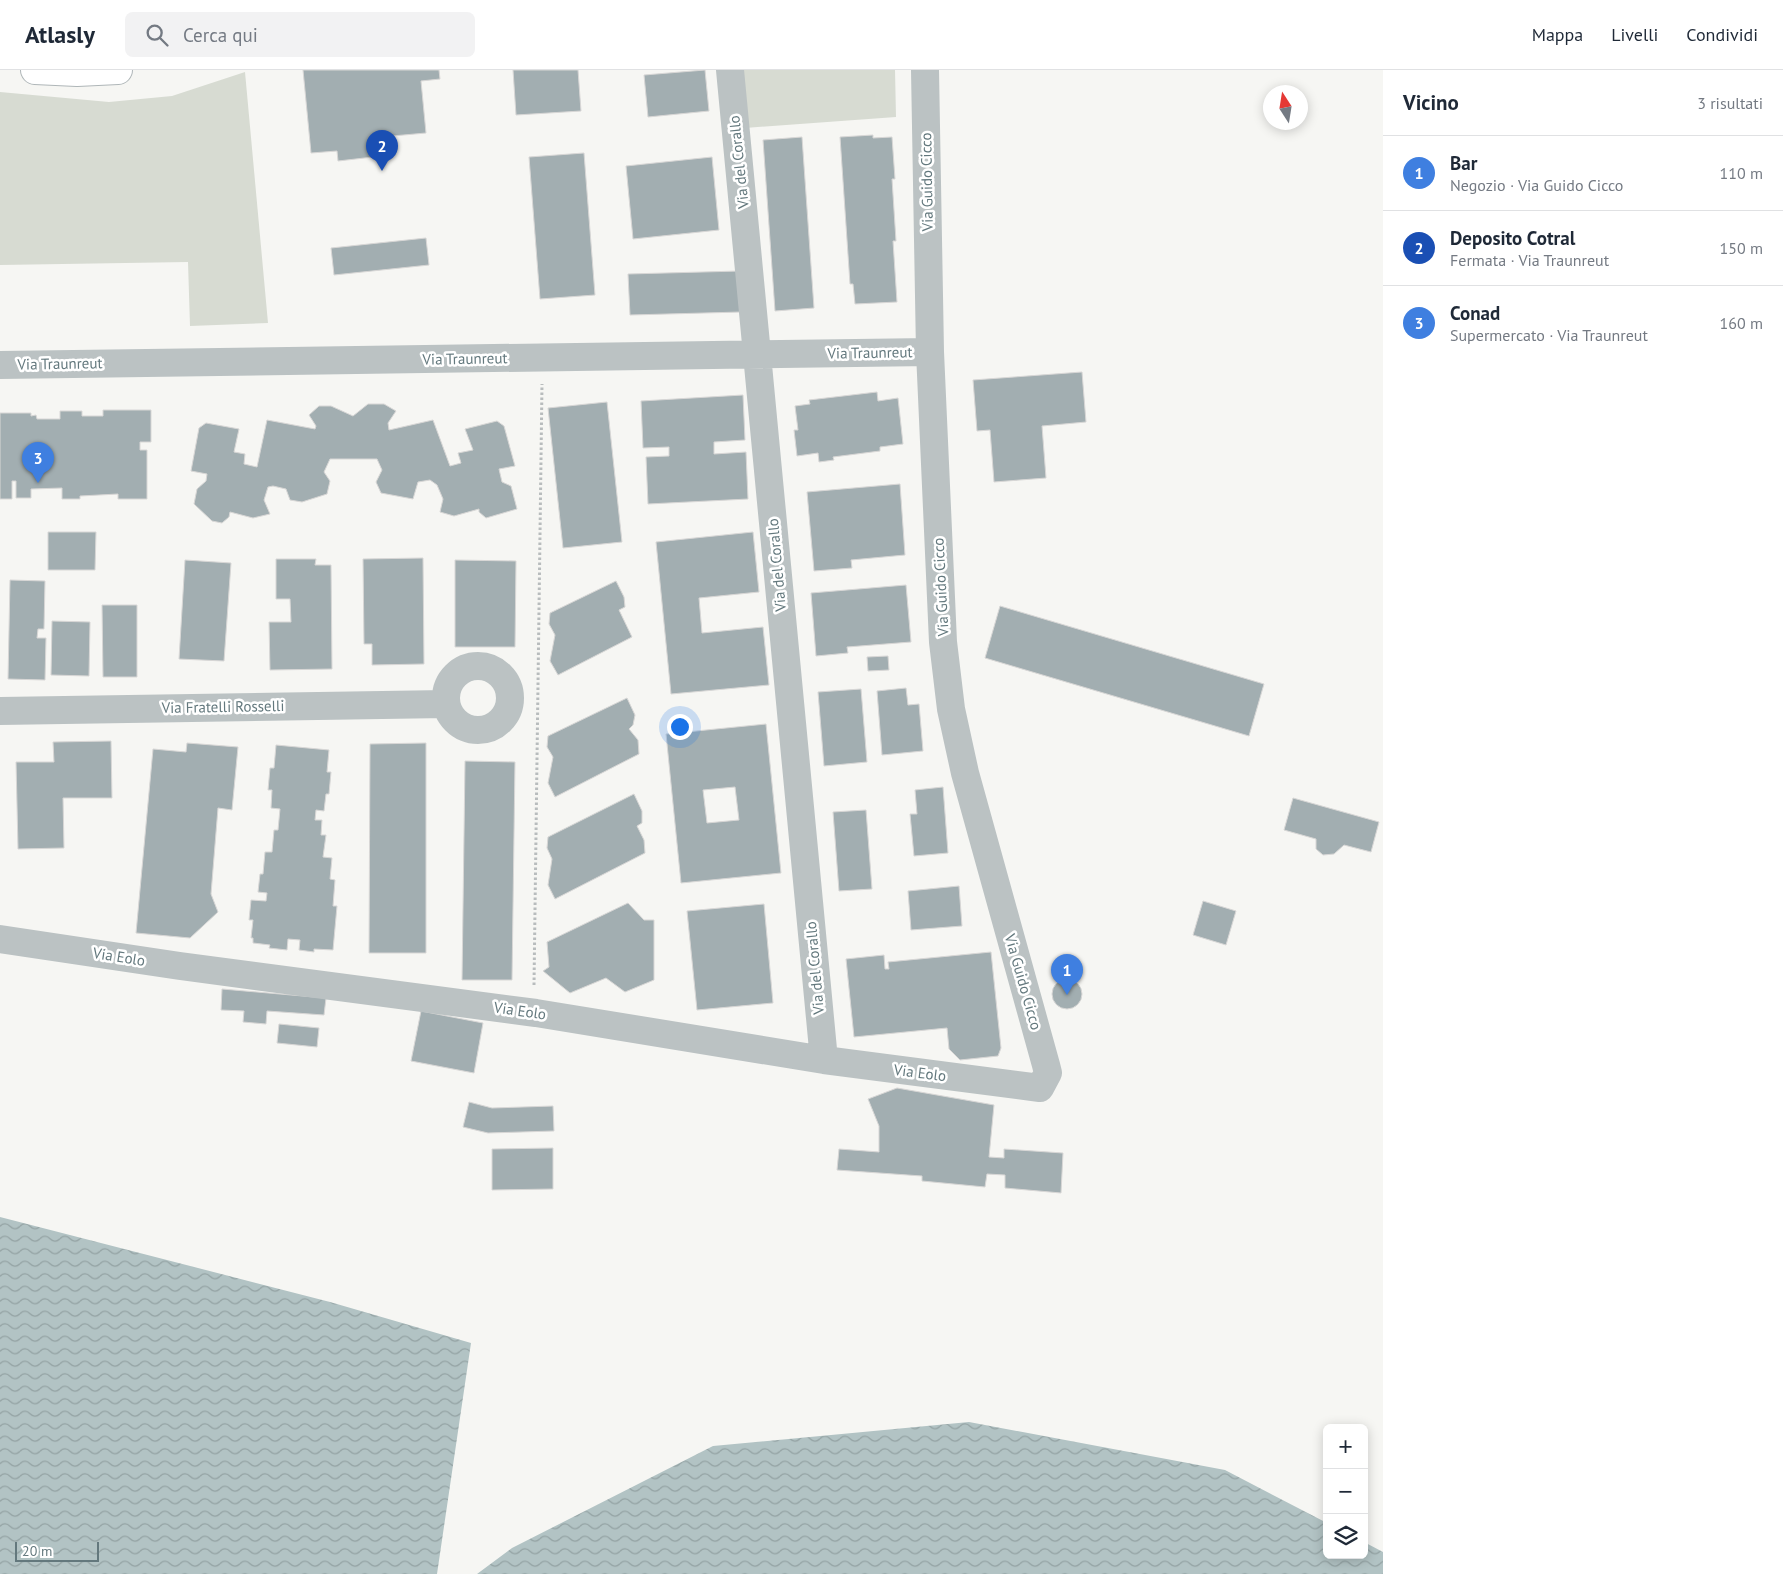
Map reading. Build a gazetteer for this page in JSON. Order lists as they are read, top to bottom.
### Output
{
  "streets": {
    "street": [
      "Via del Corallo",
      "Via Guido Cicco",
      "Via Traunreut",
      "Via Fratelli Rosselli",
      "Via Eolo"
    ]
  },
  "crossings": [
    ["Via del Corallo", "Via Traunreut"],
    ["Via del Corallo", "Via Eolo"],
    ["Via Guido Cicco", "Via Traunreut"],
    ["Via Guido Cicco", "Via Eolo"]
  ],
  "scale_bar": "20 m",
  "north": "top",
  "page": {
    "header": "Atlasly",
    "search": "Cerca qui",
    "nav": ["Mappa", "Livelli", "Condividi"],
    "heading": ["Vicino", "3 risultati"],
    "pins": ["2", "3", "1"],
    "list": [
      {
        "mark": "1",
        "name": "Bar",
        "note": "Negozio · Via Guido Cicco",
        "value": "110 m"
      },
      {
        "mark": "2",
        "name": "Deposito Cotral",
        "note": "Fermata · Via Traunreut",
        "value": "150 m"
      },
      {
        "mark": "3",
        "name": "Conad",
        "note": "Supermercato · Via Traunreut",
        "value": "160 m"
      }
    ],
    "map_buttons": ["+", "−"],
    "scale": "20 m"
  }
}
